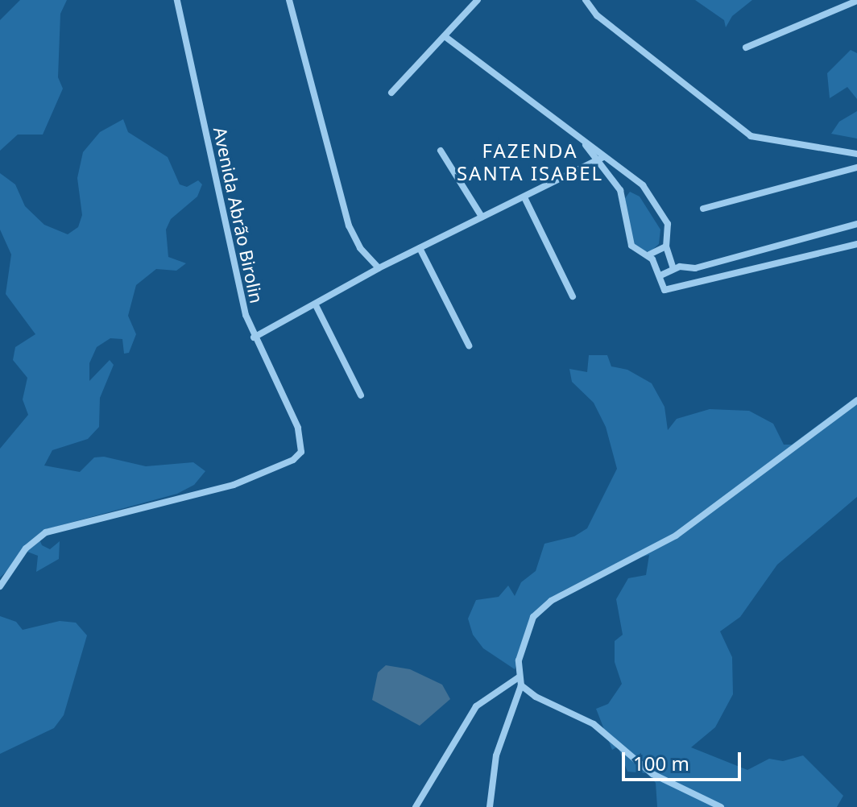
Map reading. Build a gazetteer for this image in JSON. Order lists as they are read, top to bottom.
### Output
{
  "streets": {
    "street": ["Avenida Abrão Birolin"]
  },
  "districts": ["FAZENDA SANTA ISABEL"],
  "scale_bar": "100 m"
}
